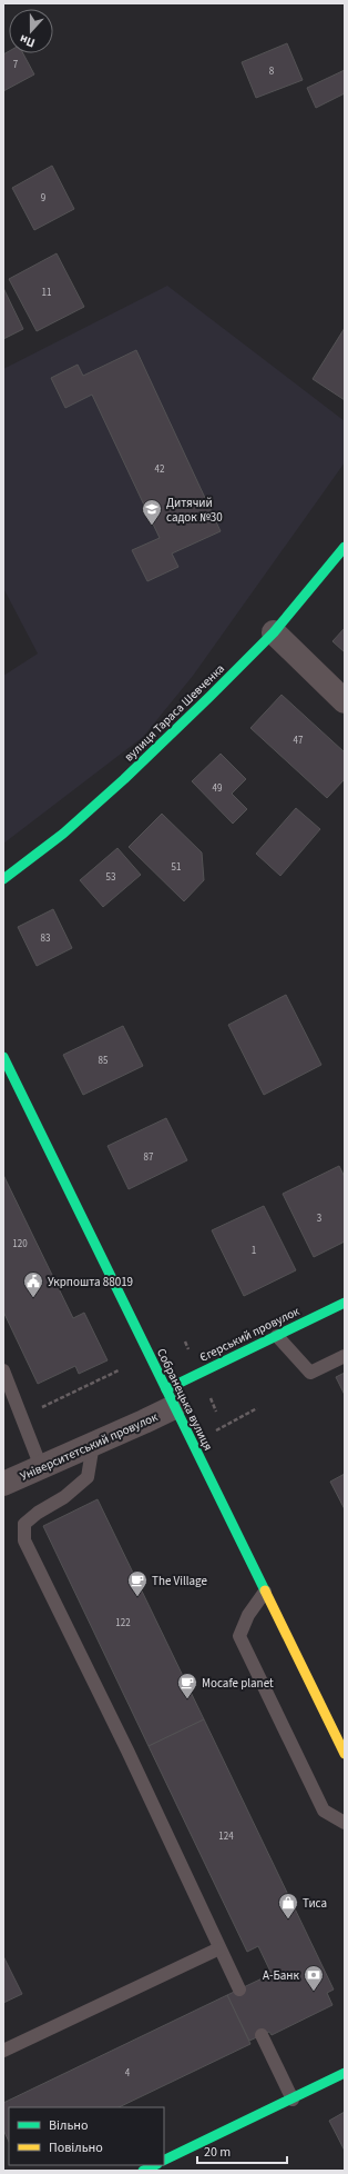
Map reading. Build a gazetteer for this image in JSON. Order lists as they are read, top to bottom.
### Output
{
  "streets": {
    "street": [
      "вулиця Тараса Шевченка",
      "Єгерський провулок",
      "Собранецька вулиця",
      "Університетський провулок"
    ]
  },
  "crossings": [
    ["Єгерський провулок", "Собранецька вулиця"],
    ["Єгерський провулок", "Університетський провулок"],
    ["Собранецька вулиця", "Університетський провулок"]
  ],
  "places": {
    "school or university": ["Дитячий садок №30"],
    "public building": ["Укрпошта 88019"],
    "cafe": ["The Village", "Mocafe planet"],
    "shop": ["Тиса"],
    "bank": ["А-Банк"]
  },
  "house_numbers": [
    "7",
    "8",
    "9",
    "11",
    "42",
    "47",
    "49",
    "51",
    "53",
    "83",
    "85",
    "87",
    "3",
    "120",
    "1",
    "122",
    "124",
    "4"
  ],
  "legend": ["Вільно", "Повільно"],
  "scale_bar": "20 m",
  "north": "bottom"
}
